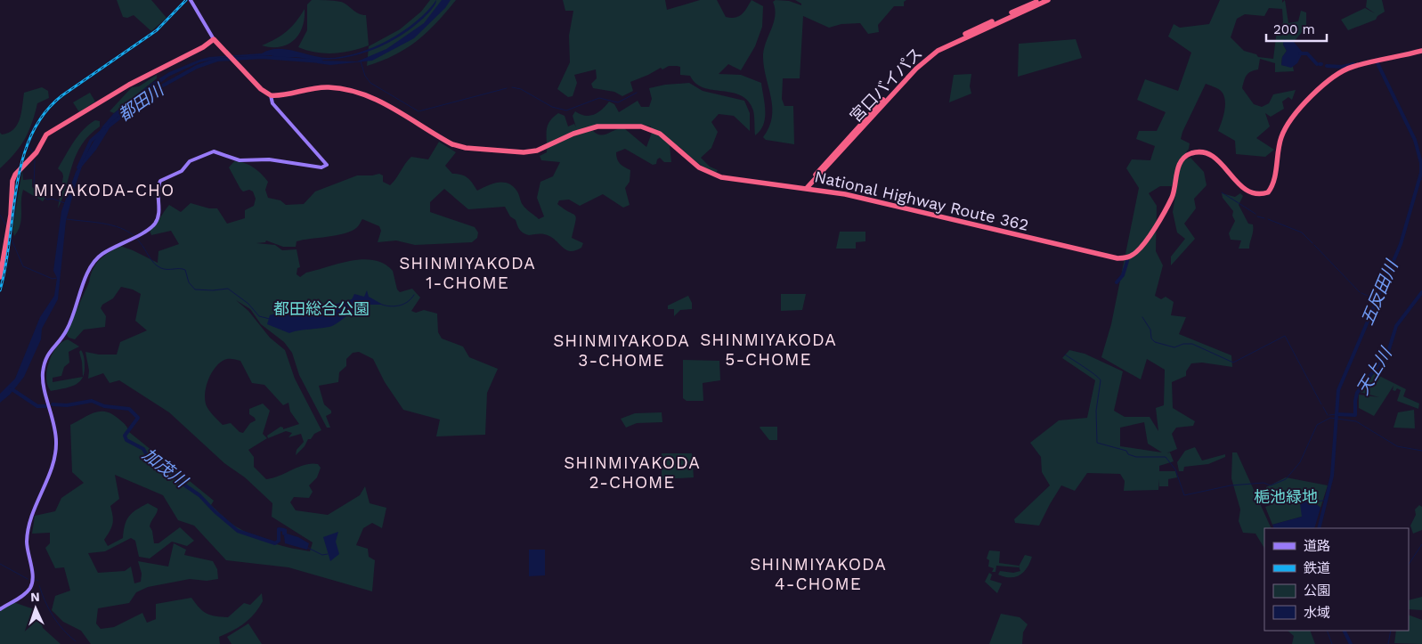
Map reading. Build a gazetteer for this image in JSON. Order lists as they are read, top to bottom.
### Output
{
  "streets": {
    "highway": ["宮口バイパス", "National Highway Route 362"]
  },
  "crossings": [
    ["宮口バイパス", "National Highway Route 362"]
  ],
  "districts": [
    "MIYAKODA-CHO",
    "SHINMIYAKODA 1-CHOME",
    "SHINMIYAKODA 5-CHOME",
    "SHINMIYAKODA 3-CHOME",
    "SHINMIYAKODA 2-CHOME",
    "SHINMIYAKODA 4-CHOME"
  ],
  "water": [
    "都田川",
    "五反田川",
    "天上川",
    "加茂川"
  ],
  "parks": ["都田総合公園", "梔池緑地"],
  "legend": [
    "道路",
    "鉄道",
    "公園",
    "水域"
  ],
  "scale_bar": "200 m",
  "north": "top"
}
